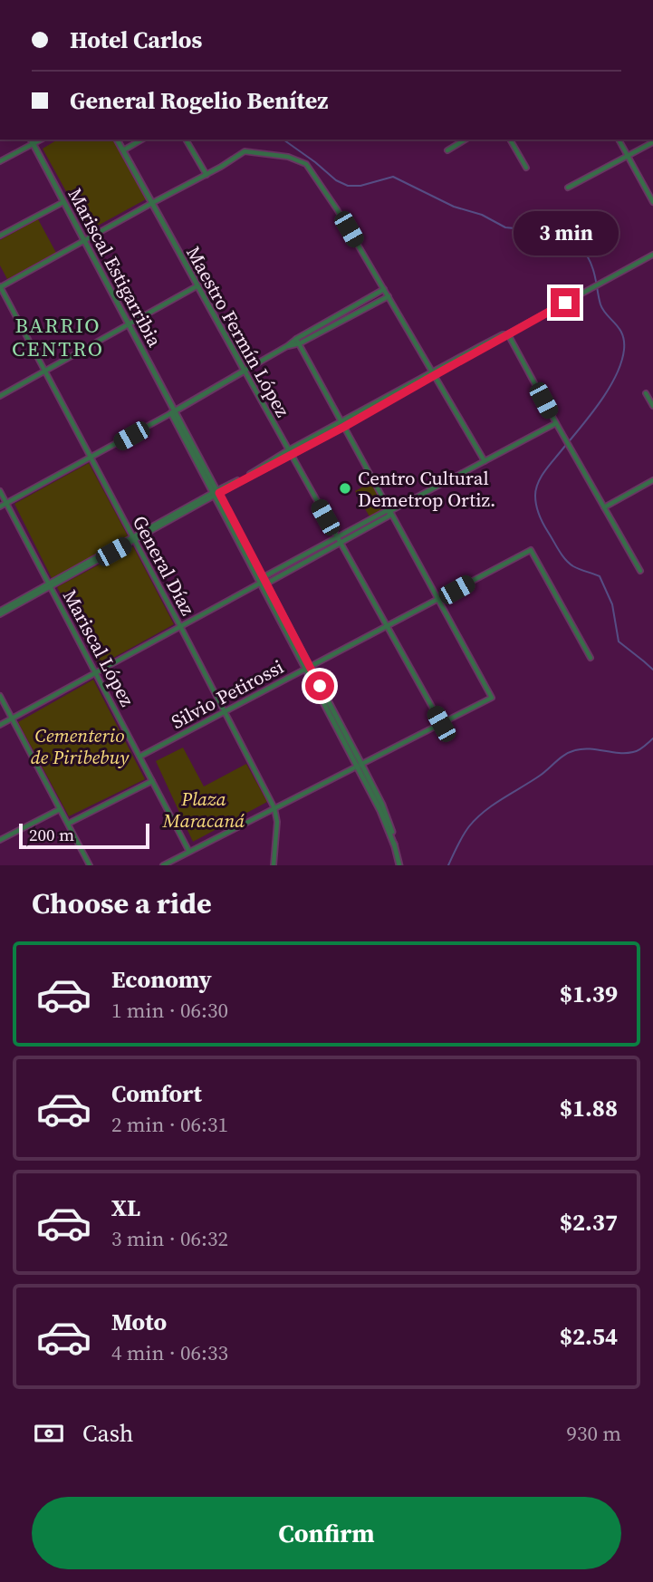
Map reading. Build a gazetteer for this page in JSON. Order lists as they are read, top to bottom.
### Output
{
  "streets": {
    "street": [
      "Mariscal Estigarribia",
      "Maestro Fermín López",
      "General Díaz",
      "Mariscal López",
      "Silvio Petirossi"
    ]
  },
  "crossings": [
    ["Mariscal Estigarribia", "Silvio Petirossi"],
    ["Maestro Fermín López", "Silvio Petirossi"],
    ["General Díaz", "Silvio Petirossi"],
    ["Mariscal López", "Silvio Petirossi"]
  ],
  "districts": ["BARRIO CENTRO"],
  "parks": ["Cementerio de Piribebuy", "Plaza Maracaná"],
  "places": ["Centro Cultural Demetrop Ortiz."],
  "scale_bar": "200 m",
  "page": {
    "banner": ["Hotel Carlos", "General Rogelio Benítez"],
    "bubble": "3 min",
    "scale": "200 m",
    "heading": "Choose a ride",
    "list": [
      {
        "name": "Economy",
        "note": "1 min · 06:30",
        "value": "$1.39"
      },
      {
        "name": "Comfort",
        "note": "2 min · 06:31",
        "value": "$1.88"
      },
      {
        "name": "XL",
        "note": "3 min · 06:32",
        "value": "$2.37"
      },
      {
        "name": "Moto",
        "note": "4 min · 06:33",
        "value": "$2.54"
      }
    ],
    "pay": ["Cash", "930 m"],
    "buttons": "Confirm"
  }
}
